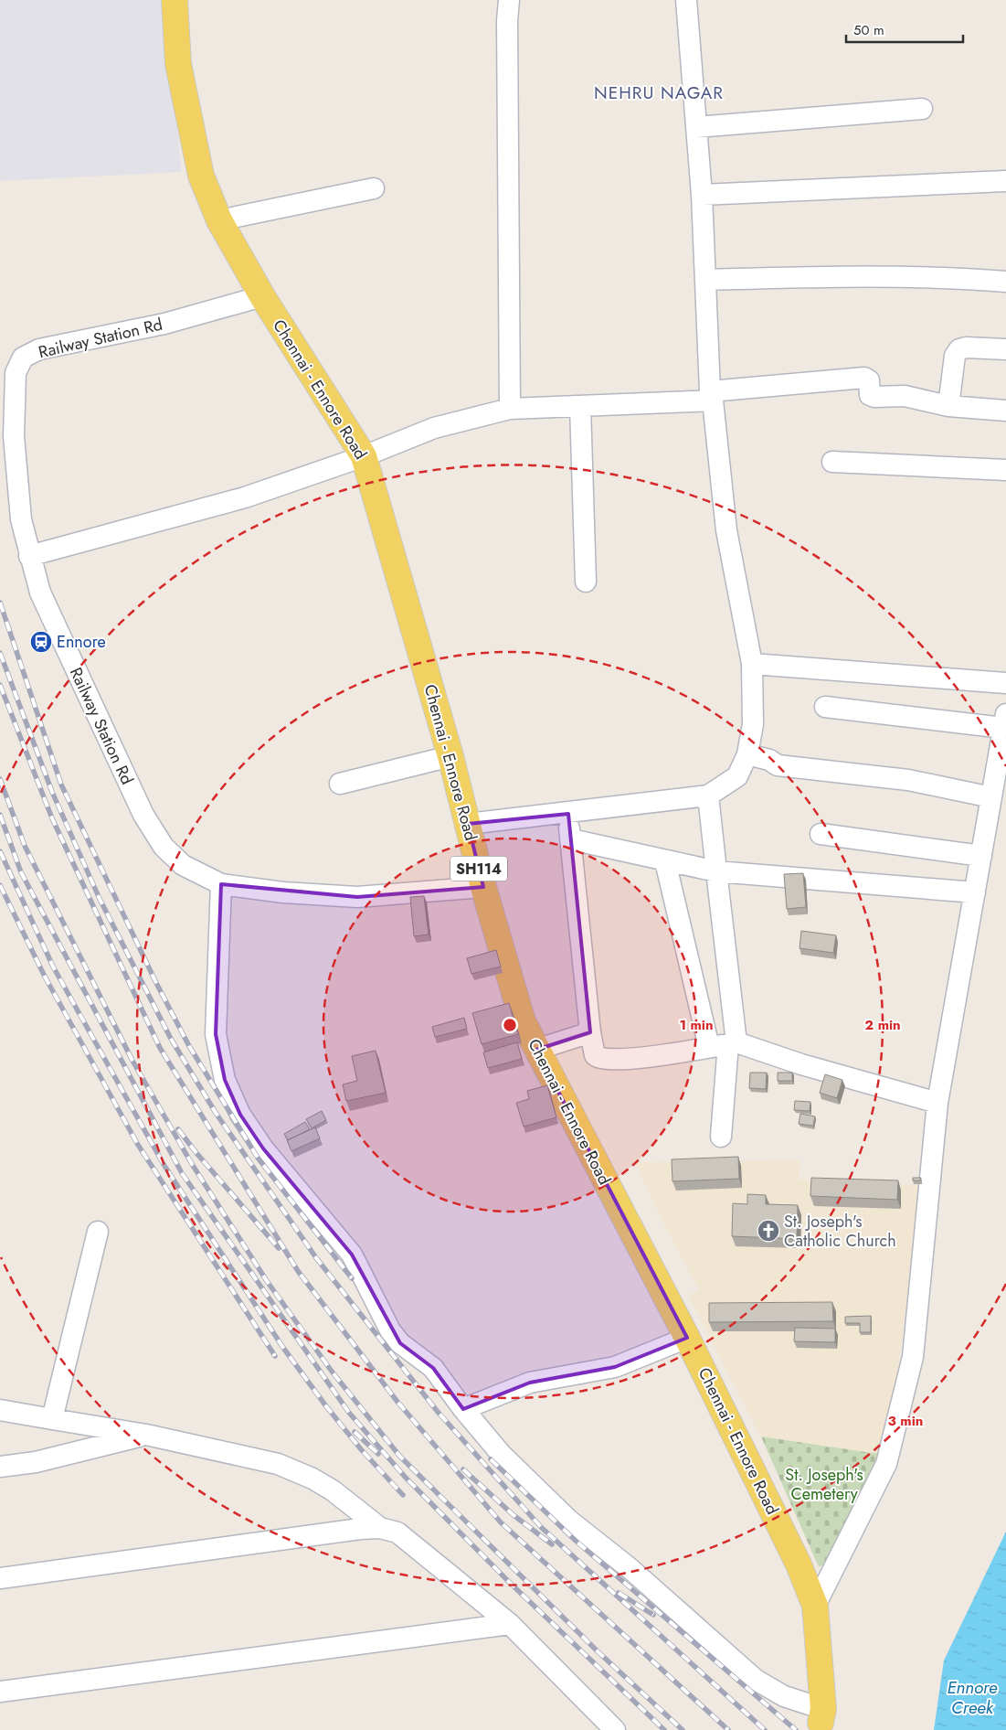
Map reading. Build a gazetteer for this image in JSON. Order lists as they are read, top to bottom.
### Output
{
  "streets": {
    "main road": ["Chennai - Ennore Road", "SH114"],
    "street": ["Railway Station Rd"]
  },
  "crossings": [
    ["Railway Station Rd", "Chennai - Ennore Road"]
  ],
  "districts": ["NEHRU NAGAR"],
  "water": ["Ennore Creek"],
  "parks": ["St. Joseph's Cemetery"],
  "places": {
    "station": ["Ennore"],
    "church": ["St. Joseph's Catholic Church"]
  },
  "scale_bar": "50 m",
  "rings": ["1 min", "2 min", "3 min"]
}
